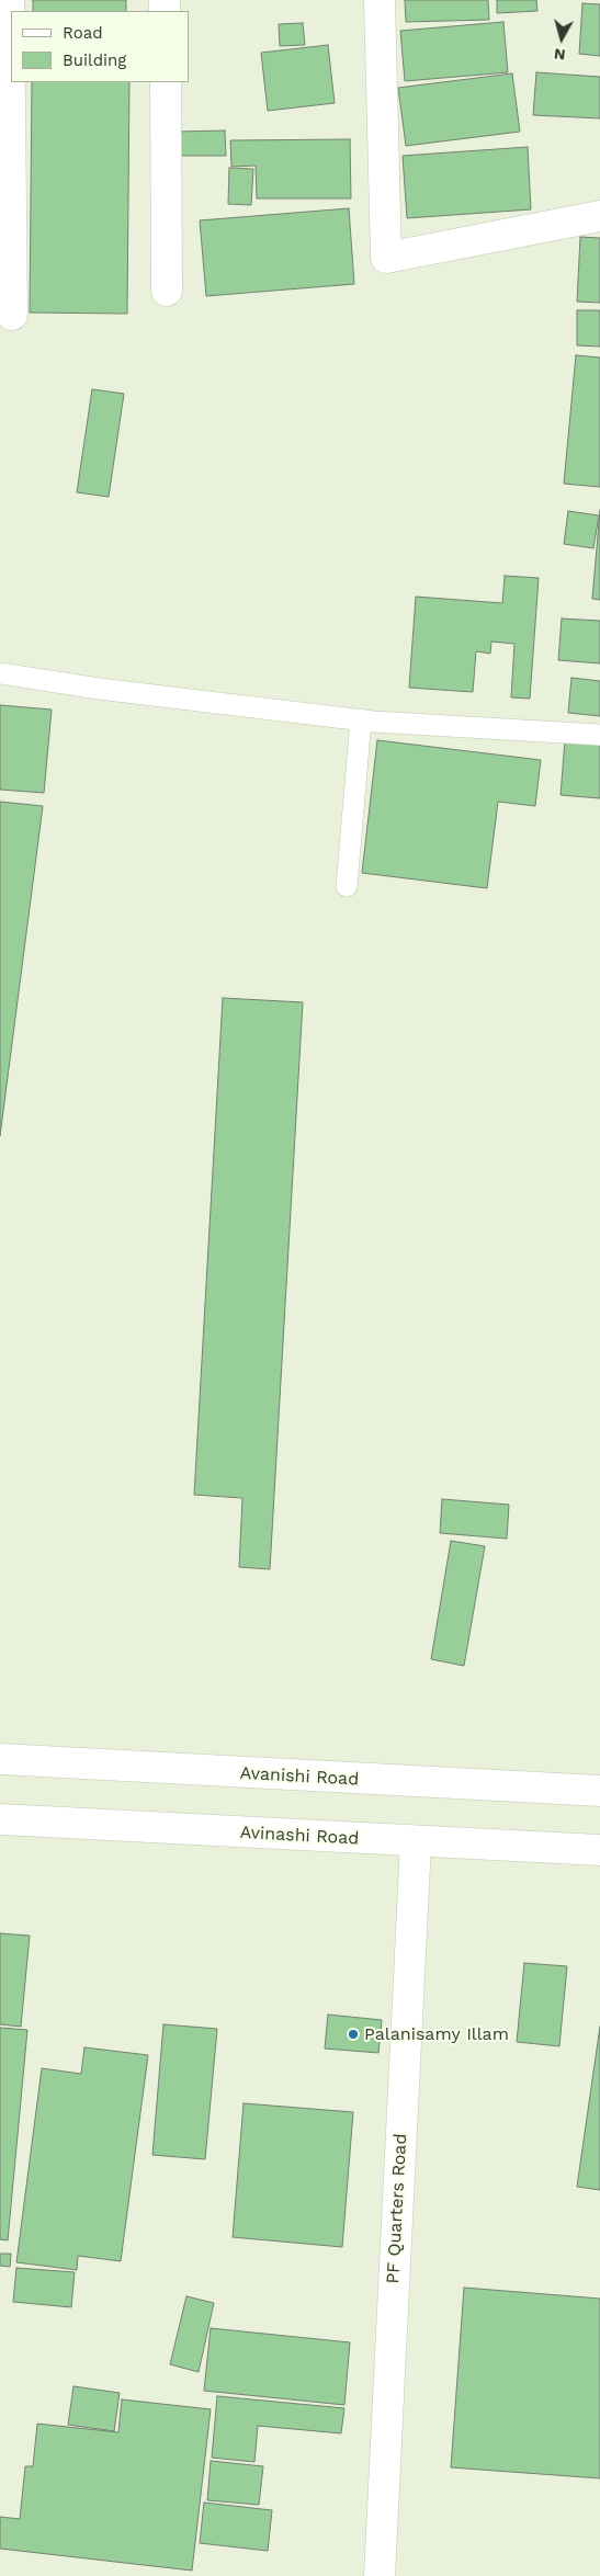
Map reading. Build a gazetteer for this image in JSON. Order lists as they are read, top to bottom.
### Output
{
  "streets": {
    "street": ["Avanishi Road", "Avinashi Road", "PF Quarters Road"]
  },
  "crossings": [
    ["Avinashi Road", "PF Quarters Road"]
  ],
  "places": ["Palanisamy Illam"],
  "legend": ["Road", "Building"],
  "north": "bottom"
}
